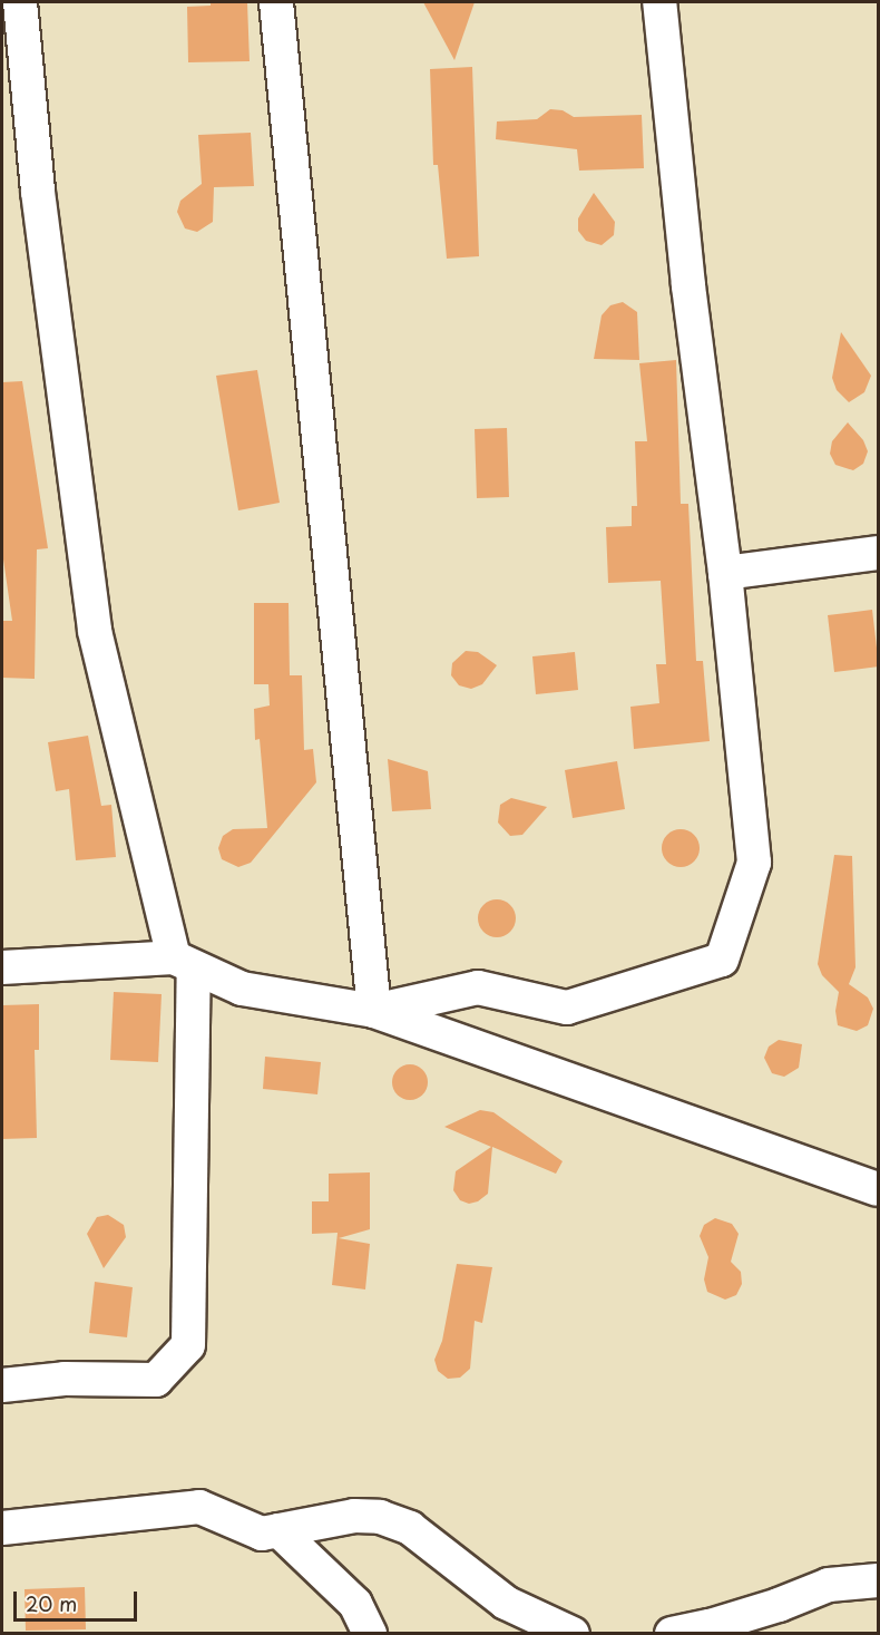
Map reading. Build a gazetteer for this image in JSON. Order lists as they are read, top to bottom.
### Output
{
  "scale_bar": "20 m"
}
